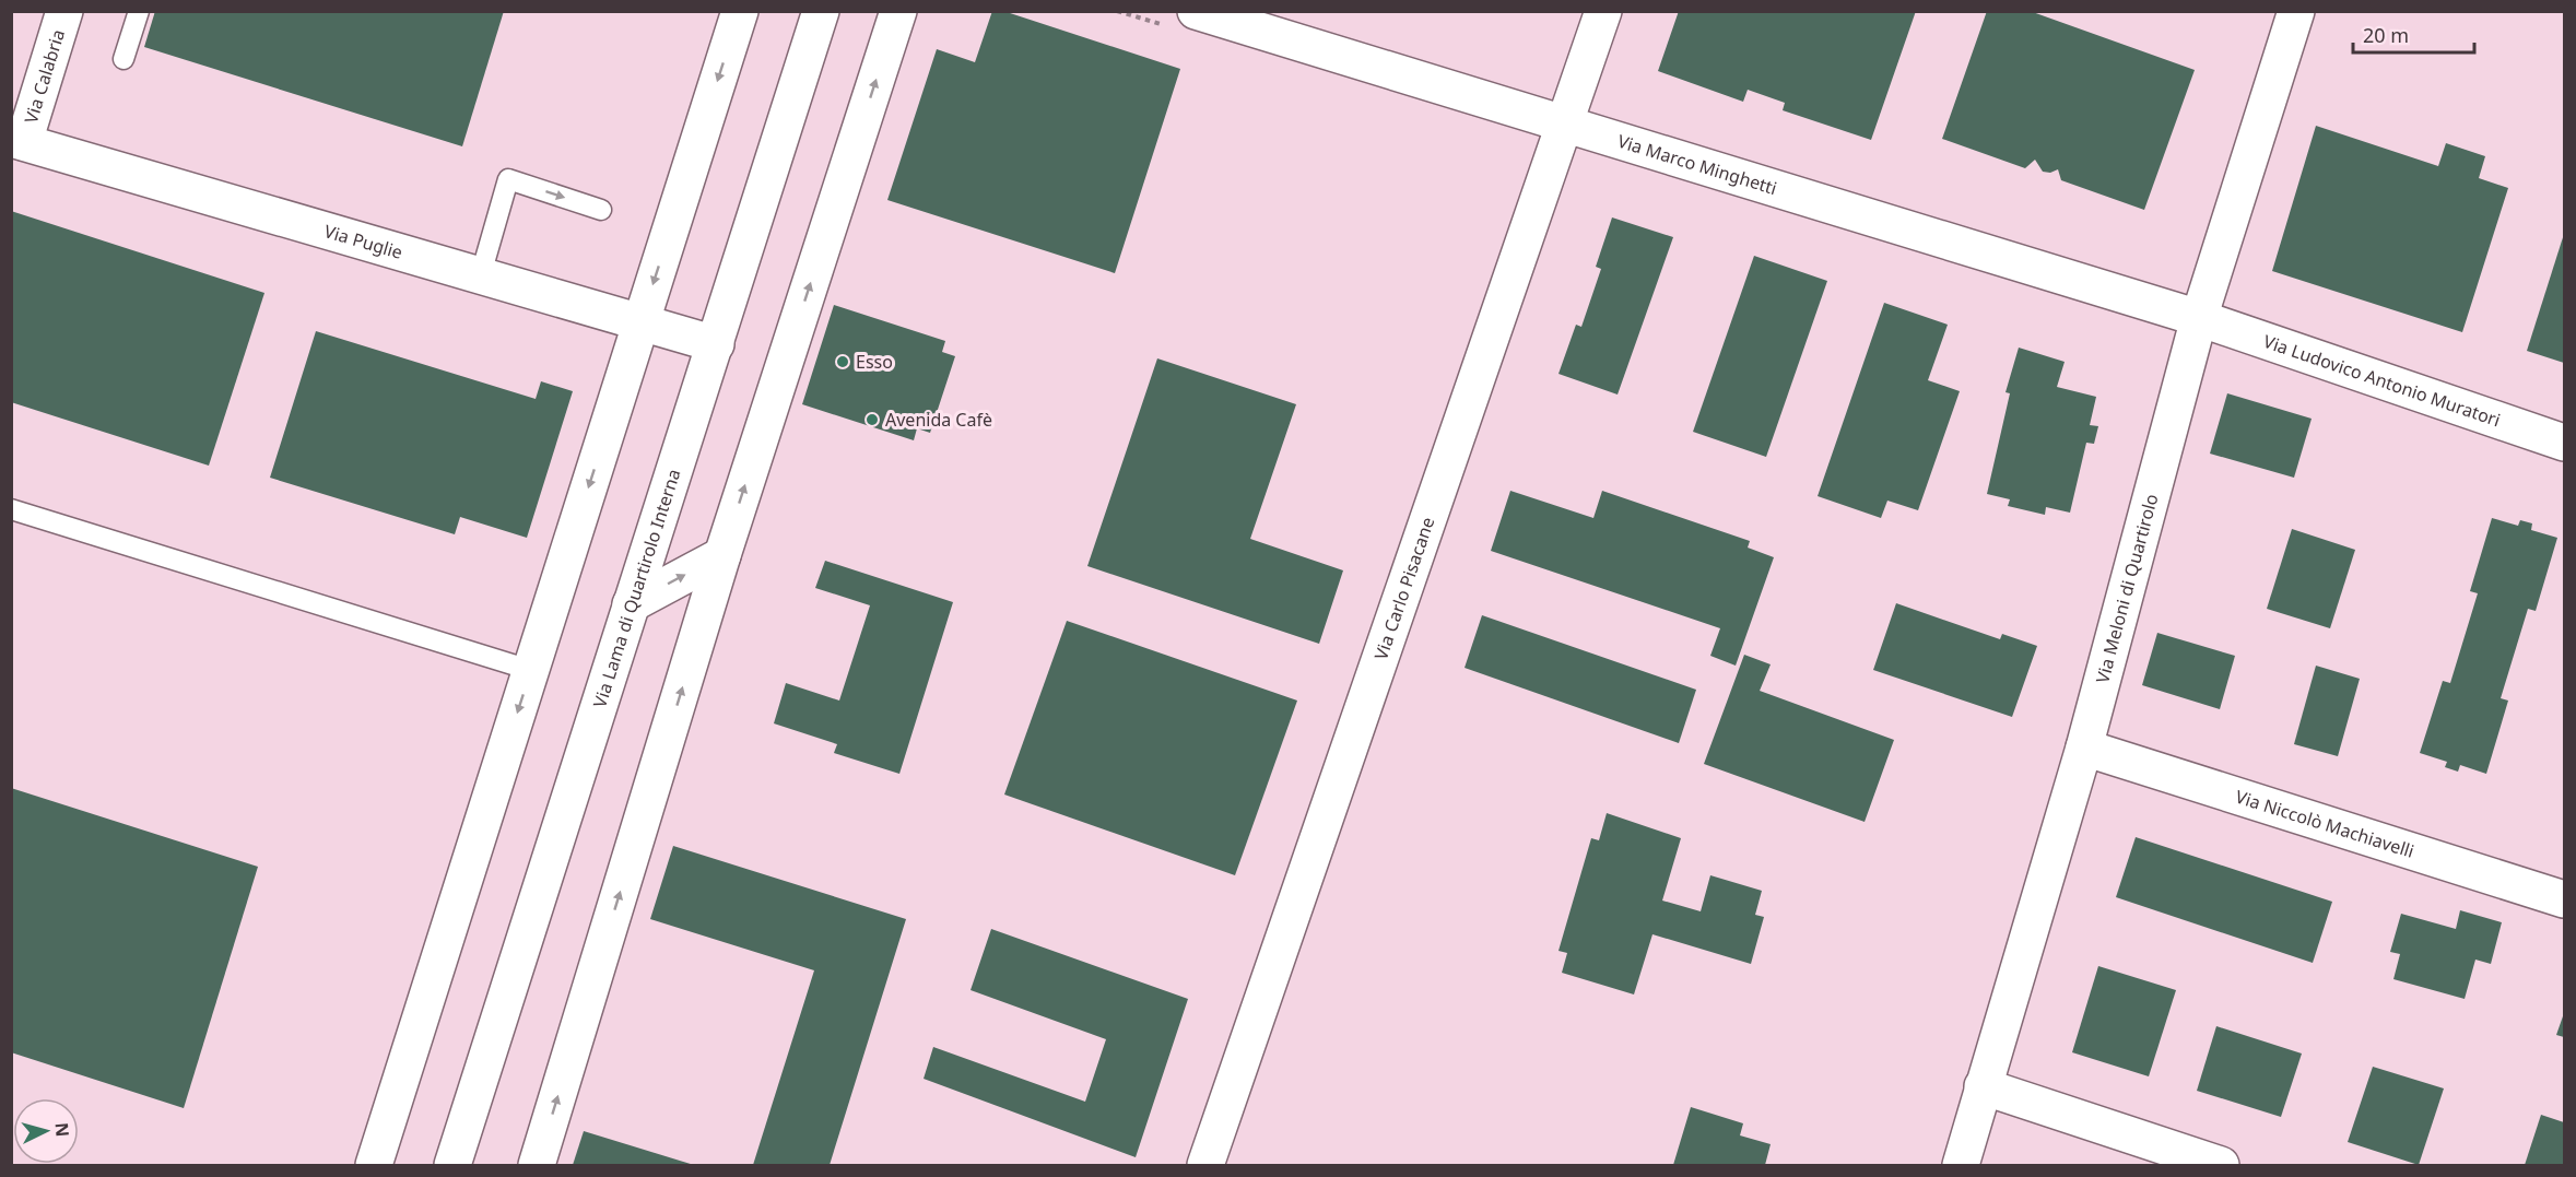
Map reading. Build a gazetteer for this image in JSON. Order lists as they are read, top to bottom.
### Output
{
  "streets": {
    "street": [
      "Via Calabria",
      "Via Marco Minghetti",
      "Via Puglie",
      "Via Ludovico Antonio Muratori",
      "Via Carlo Pisacane",
      "Via Meloni di Quartirolo",
      "Via Lama di Quartirolo Interna",
      "Via Niccolò Machiavelli"
    ]
  },
  "crossings": [
    ["Via Calabria", "Via Puglie"],
    ["Via Marco Minghetti", "Via Ludovico Antonio Muratori"],
    ["Via Marco Minghetti", "Via Carlo Pisacane"],
    ["Via Marco Minghetti", "Via Meloni di Quartirolo"],
    ["Via Puglie", "Via Lama di Quartirolo Interna"],
    ["Via Ludovico Antonio Muratori", "Via Meloni di Quartirolo"],
    ["Via Meloni di Quartirolo", "Via Niccolò Machiavelli"]
  ],
  "places": ["Esso", "Avenida Cafè"],
  "scale_bar": "20 m",
  "north": "right"
}
